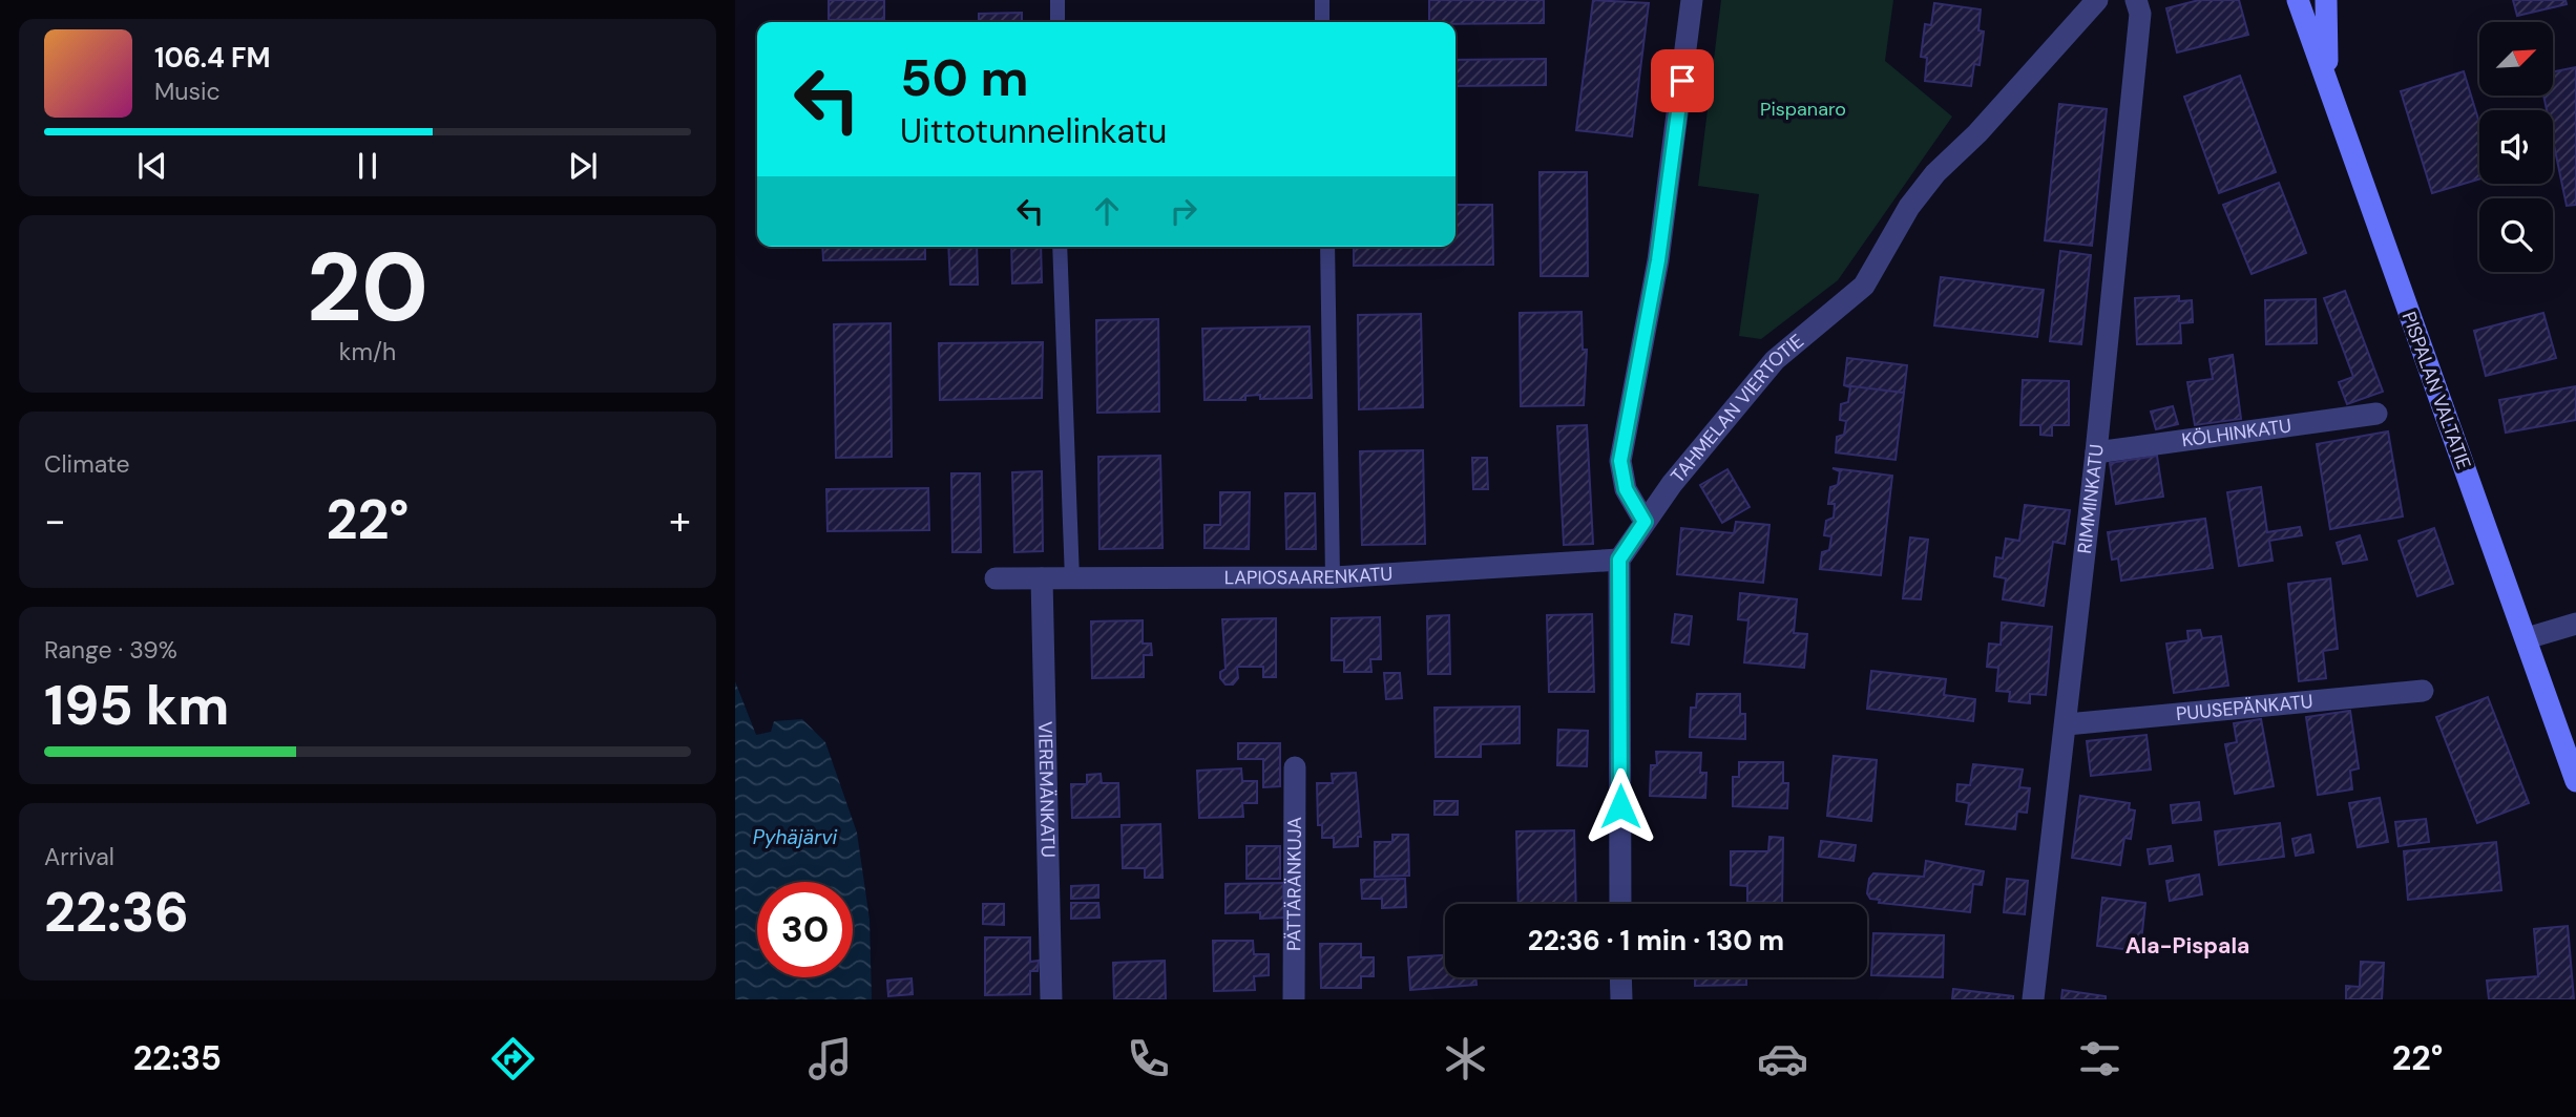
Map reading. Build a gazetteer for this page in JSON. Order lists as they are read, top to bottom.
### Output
{
  "streets": {
    "main road": ["PISPALAN VALTATIE"],
    "street": [
      "TAHMELAN VIERTOTIE",
      "KÖLHINKATU",
      "RIMMINKATU",
      "LAPIOSAARENKATU",
      "PUUSEPÄNKATU",
      "VIEREMÄNKATU",
      "PÄTTÄRÄNKUJA"
    ]
  },
  "crossings": [
    ["TAHMELAN VIERTOTIE", "LAPIOSAARENKATU"],
    ["KÖLHINKATU", "RIMMINKATU"],
    ["RIMMINKATU", "PUUSEPÄNKATU"],
    ["LAPIOSAARENKATU", "VIEREMÄNKATU"]
  ],
  "districts": ["Ala-Pispala"],
  "water": ["Pyhäjärvi"],
  "parks": ["Pispanaro"],
  "north": "top right",
  "page": {
    "turn": ["50 m", "Uittotunnelinkatu"],
    "song": ["106.4 FM", "Music"],
    "tile": [
      ["20", "km/h"],
      "Climate",
      ["Range · 39%", "195 km"],
      ["Arrival", "22:36"]
    ],
    "heat": ["−", "22°", "+"],
    "limit": "30",
    "trip": "22:36 · 1 min · 130 m",
    "tabs": ["22:35", "22°"]
  }
}
